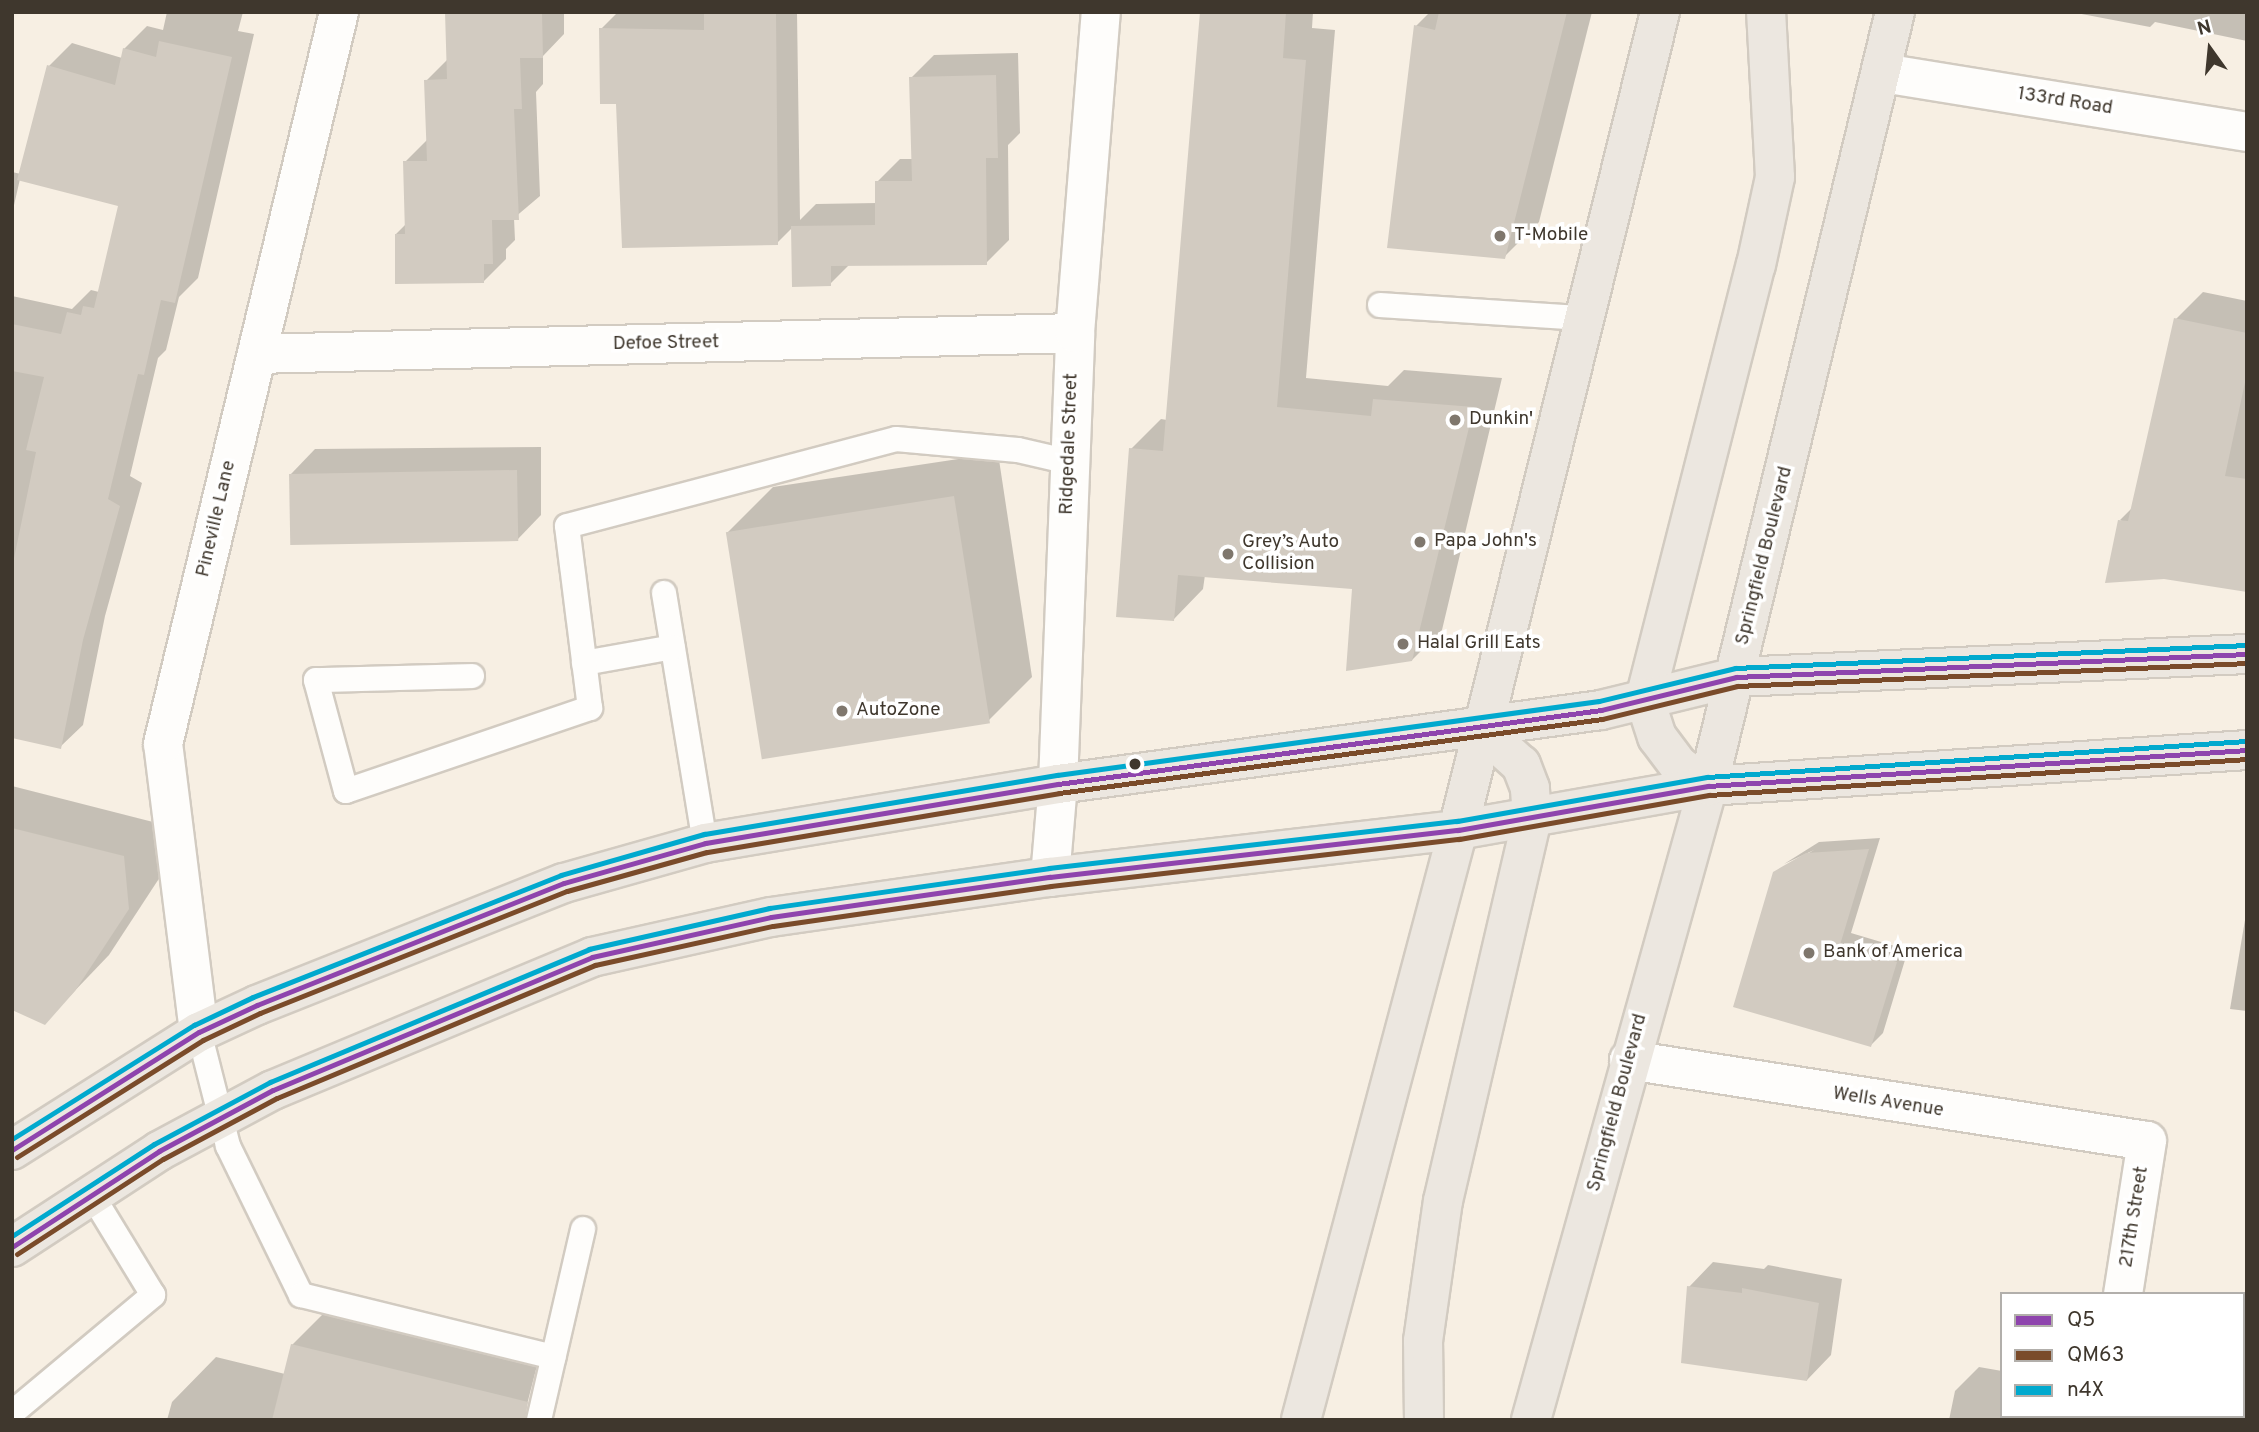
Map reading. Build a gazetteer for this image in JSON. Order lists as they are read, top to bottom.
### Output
{
  "streets": {
    "main road": ["Springfield Boulevard"],
    "street": [
      "133rd Road",
      "Defoe Street",
      "Ridgedale Street",
      "Pineville Lane",
      "Wells Avenue",
      "217th Street"
    ]
  },
  "crossings": [
    ["133rd Road", "Springfield Boulevard"],
    ["Defoe Street", "Ridgedale Street"],
    ["Defoe Street", "Pineville Lane"],
    ["Springfield Boulevard", "Wells Avenue"],
    ["Wells Avenue", "217th Street"]
  ],
  "places": [
    "T-Mobile",
    "Dunkin'",
    "Papa John's",
    "Grey’s Auto Collision",
    "Halal Grill Eats",
    "AutoZone",
    "Bank of America"
  ],
  "lines": ["transit line n4X", "transit line Q5", "transit line QM63"],
  "legend": ["Q5", "QM63", "n4X"],
  "north": "top"
}
